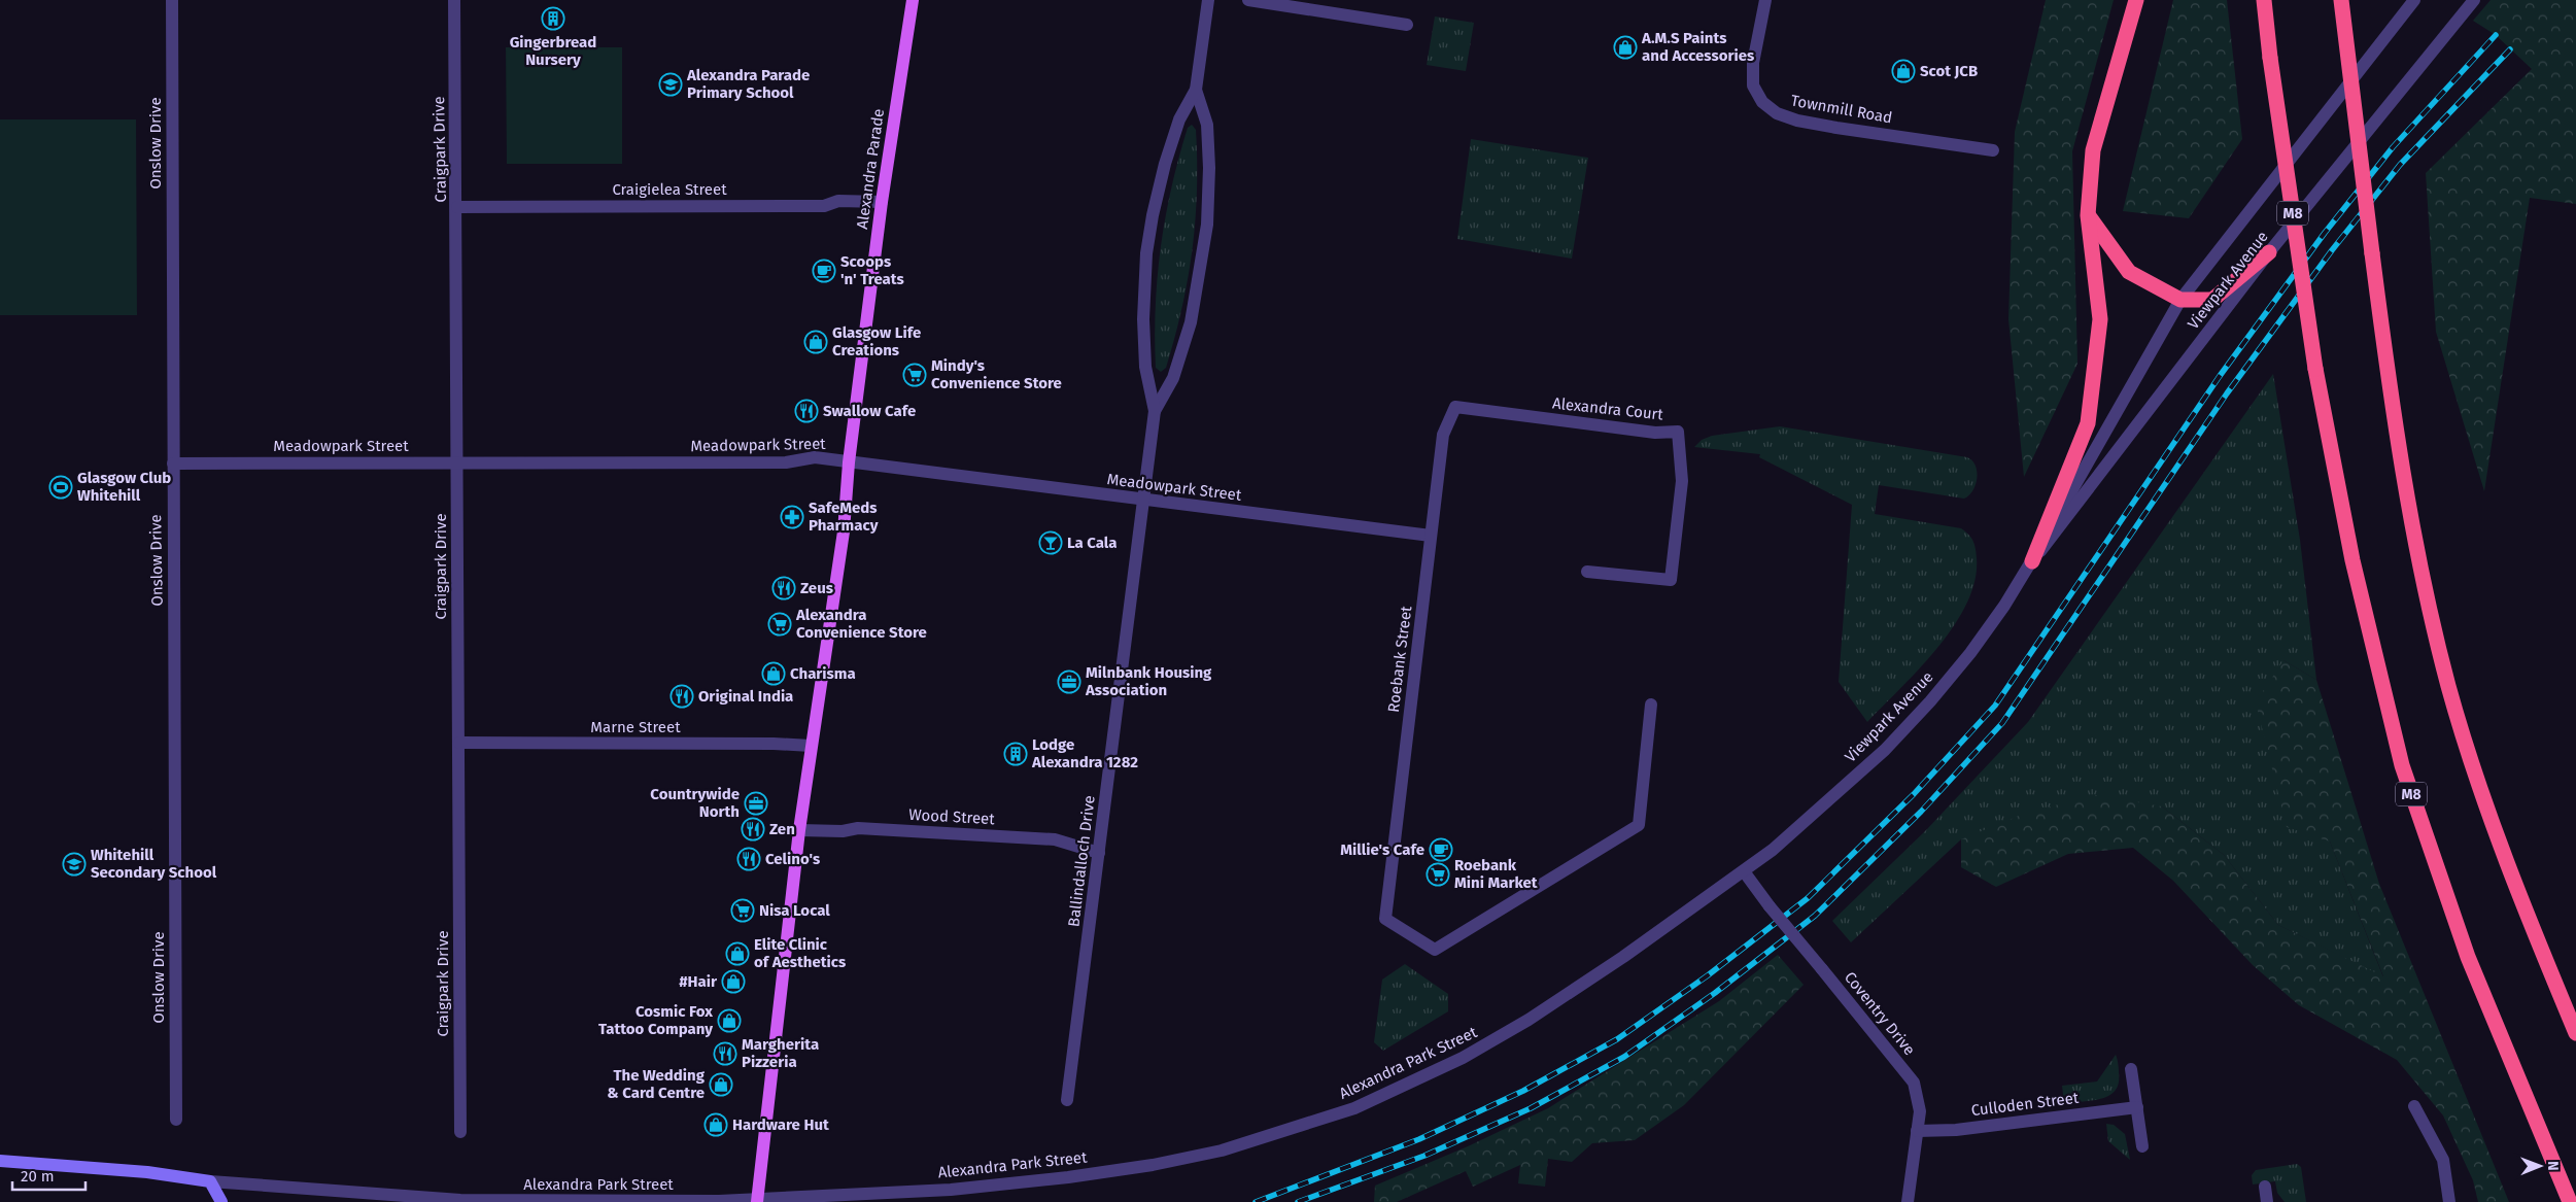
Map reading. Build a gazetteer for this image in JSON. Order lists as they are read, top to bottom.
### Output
{
  "streets": {
    "highway": ["M8"],
    "main road": ["Alexandra Parade"],
    "street": [
      "Townmill Road",
      "Onslow Drive",
      "Craigpark Drive",
      "Craigielea Street",
      "Viewpark Avenue",
      "Alexandra Court",
      "Meadowpark Street",
      "Roebank Street",
      "Marne Street",
      "Wood Street",
      "Ballindalloch Drive",
      "Coventry Drive",
      "Alexandra Park Street",
      "Culloden Street"
    ]
  },
  "crossings": [
    ["Onslow Drive", "Meadowpark Street"],
    ["Craigpark Drive", "Craigielea Street"],
    ["Craigpark Drive", "Meadowpark Street"],
    ["Craigpark Drive", "Marne Street"],
    ["Alexandra Parade", "Craigielea Street"],
    ["Alexandra Parade", "Meadowpark Street"],
    ["Alexandra Parade", "Marne Street"],
    ["Alexandra Parade", "Wood Street"],
    ["Alexandra Parade", "Alexandra Park Street"],
    ["Viewpark Avenue", "Coventry Drive"],
    ["Viewpark Avenue", "Alexandra Park Street"],
    ["Alexandra Court", "Roebank Street"],
    ["Meadowpark Street", "Roebank Street"],
    ["Meadowpark Street", "Ballindalloch Drive"],
    ["Wood Street", "Ballindalloch Drive"],
    ["Coventry Drive", "Alexandra Park Street"],
    ["Coventry Drive", "Culloden Street"]
  ],
  "places": {
    "building": ["Gingerbread Nursery", "Lodge Alexandra 1282"],
    "shop": [
      "A.M.S Paints and Accessories",
      "Scot JCB",
      "Glasgow Life Creations",
      "Charisma",
      "Elite Clinic of Aesthetics",
      "#Hair",
      "Cosmic Fox Tattoo Company",
      "The Wedding & Card Centre",
      "Hardware Hut"
    ],
    "school or university": ["Alexandra Parade Primary School", "Whitehill Secondary School"],
    "cafe": ["Scoops 'n' Treats", "Millie's Cafe"],
    "supermarket": [
      "Mindy's Convenience Store",
      "Alexandra Convenience Store",
      "Roebank Mini Market",
      "Nisa Local"
    ],
    "restaurant": [
      "Swallow Cafe",
      "Zeus",
      "Original India",
      "Zen",
      "Celino's",
      "Margherita Pizzeria"
    ],
    "sports": ["Glasgow Club Whitehill"],
    "pharmacy": ["SafeMeds Pharmacy"],
    "bar": ["La Cala"],
    "office": ["Milnbank Housing Association", "Countrywide North"]
  },
  "scale_bar": "20 m",
  "north": "right"
}
